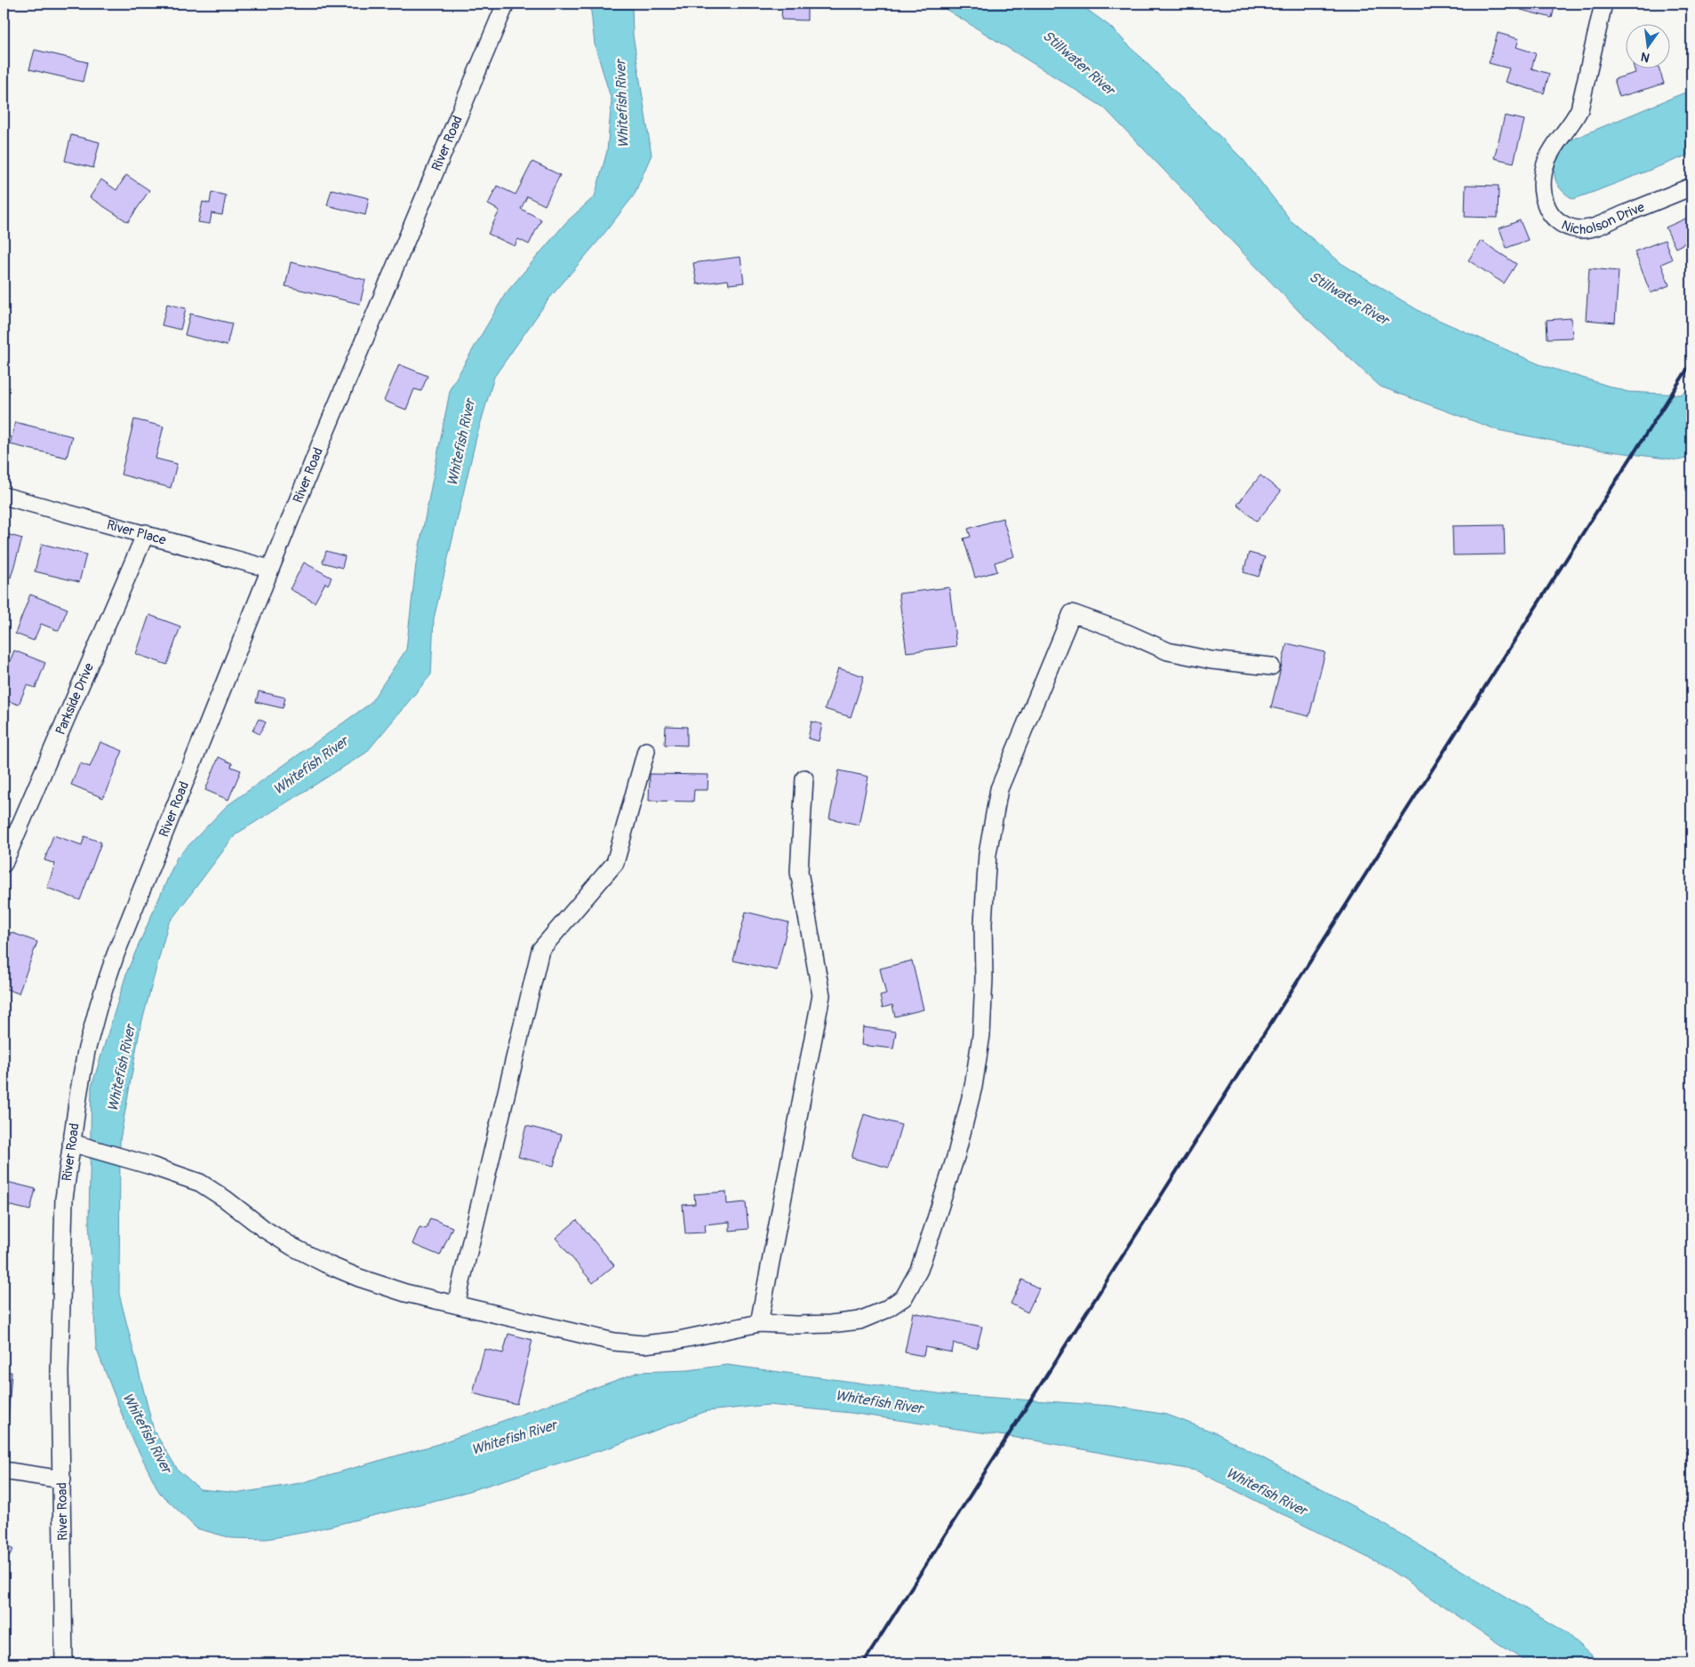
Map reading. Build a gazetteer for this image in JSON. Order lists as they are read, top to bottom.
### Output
{
  "streets": {
    "street": [
      "River Road",
      "Nicholson Drive",
      "River Place",
      "Parkside Drive"
    ]
  },
  "crossings": [
    ["River Road", "River Place"],
    ["River Place", "Parkside Drive"]
  ],
  "water": ["Stillwater River", "Whitefish River"],
  "north": "bottom"
}
